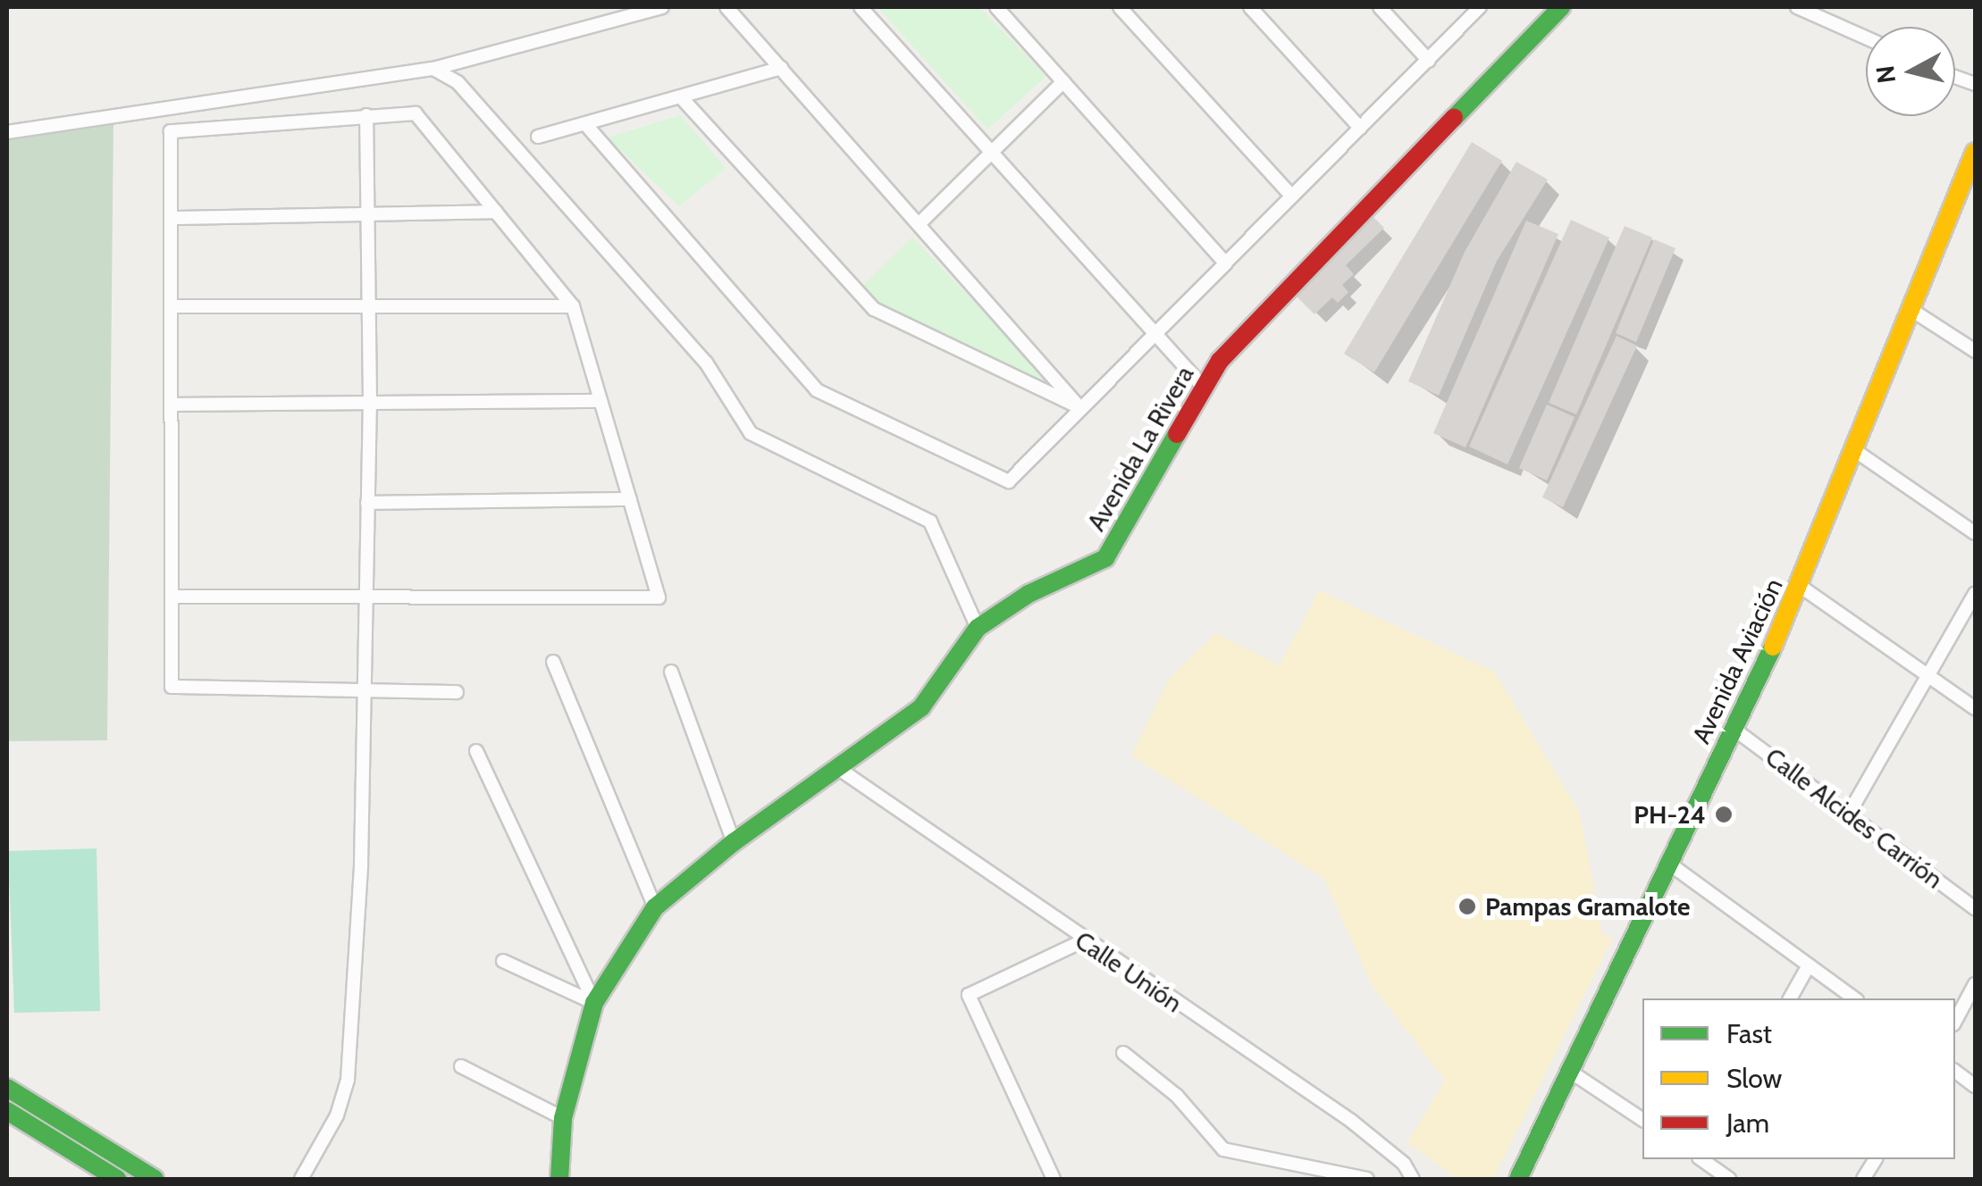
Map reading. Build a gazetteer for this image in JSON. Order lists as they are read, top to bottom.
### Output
{
  "streets": {
    "street": [
      "Avenida La Rivera",
      "Avenida Aviación",
      "Calle Alcides Carrión",
      "Calle Unión"
    ]
  },
  "crossings": [
    ["Avenida La Rivera", "Calle Unión"],
    ["Avenida Aviación", "Calle Alcides Carrión"]
  ],
  "places": ["PH-24", "Pampas Gramalote"],
  "legend": ["Fast", "Slow", "Jam"],
  "north": "left"
}
